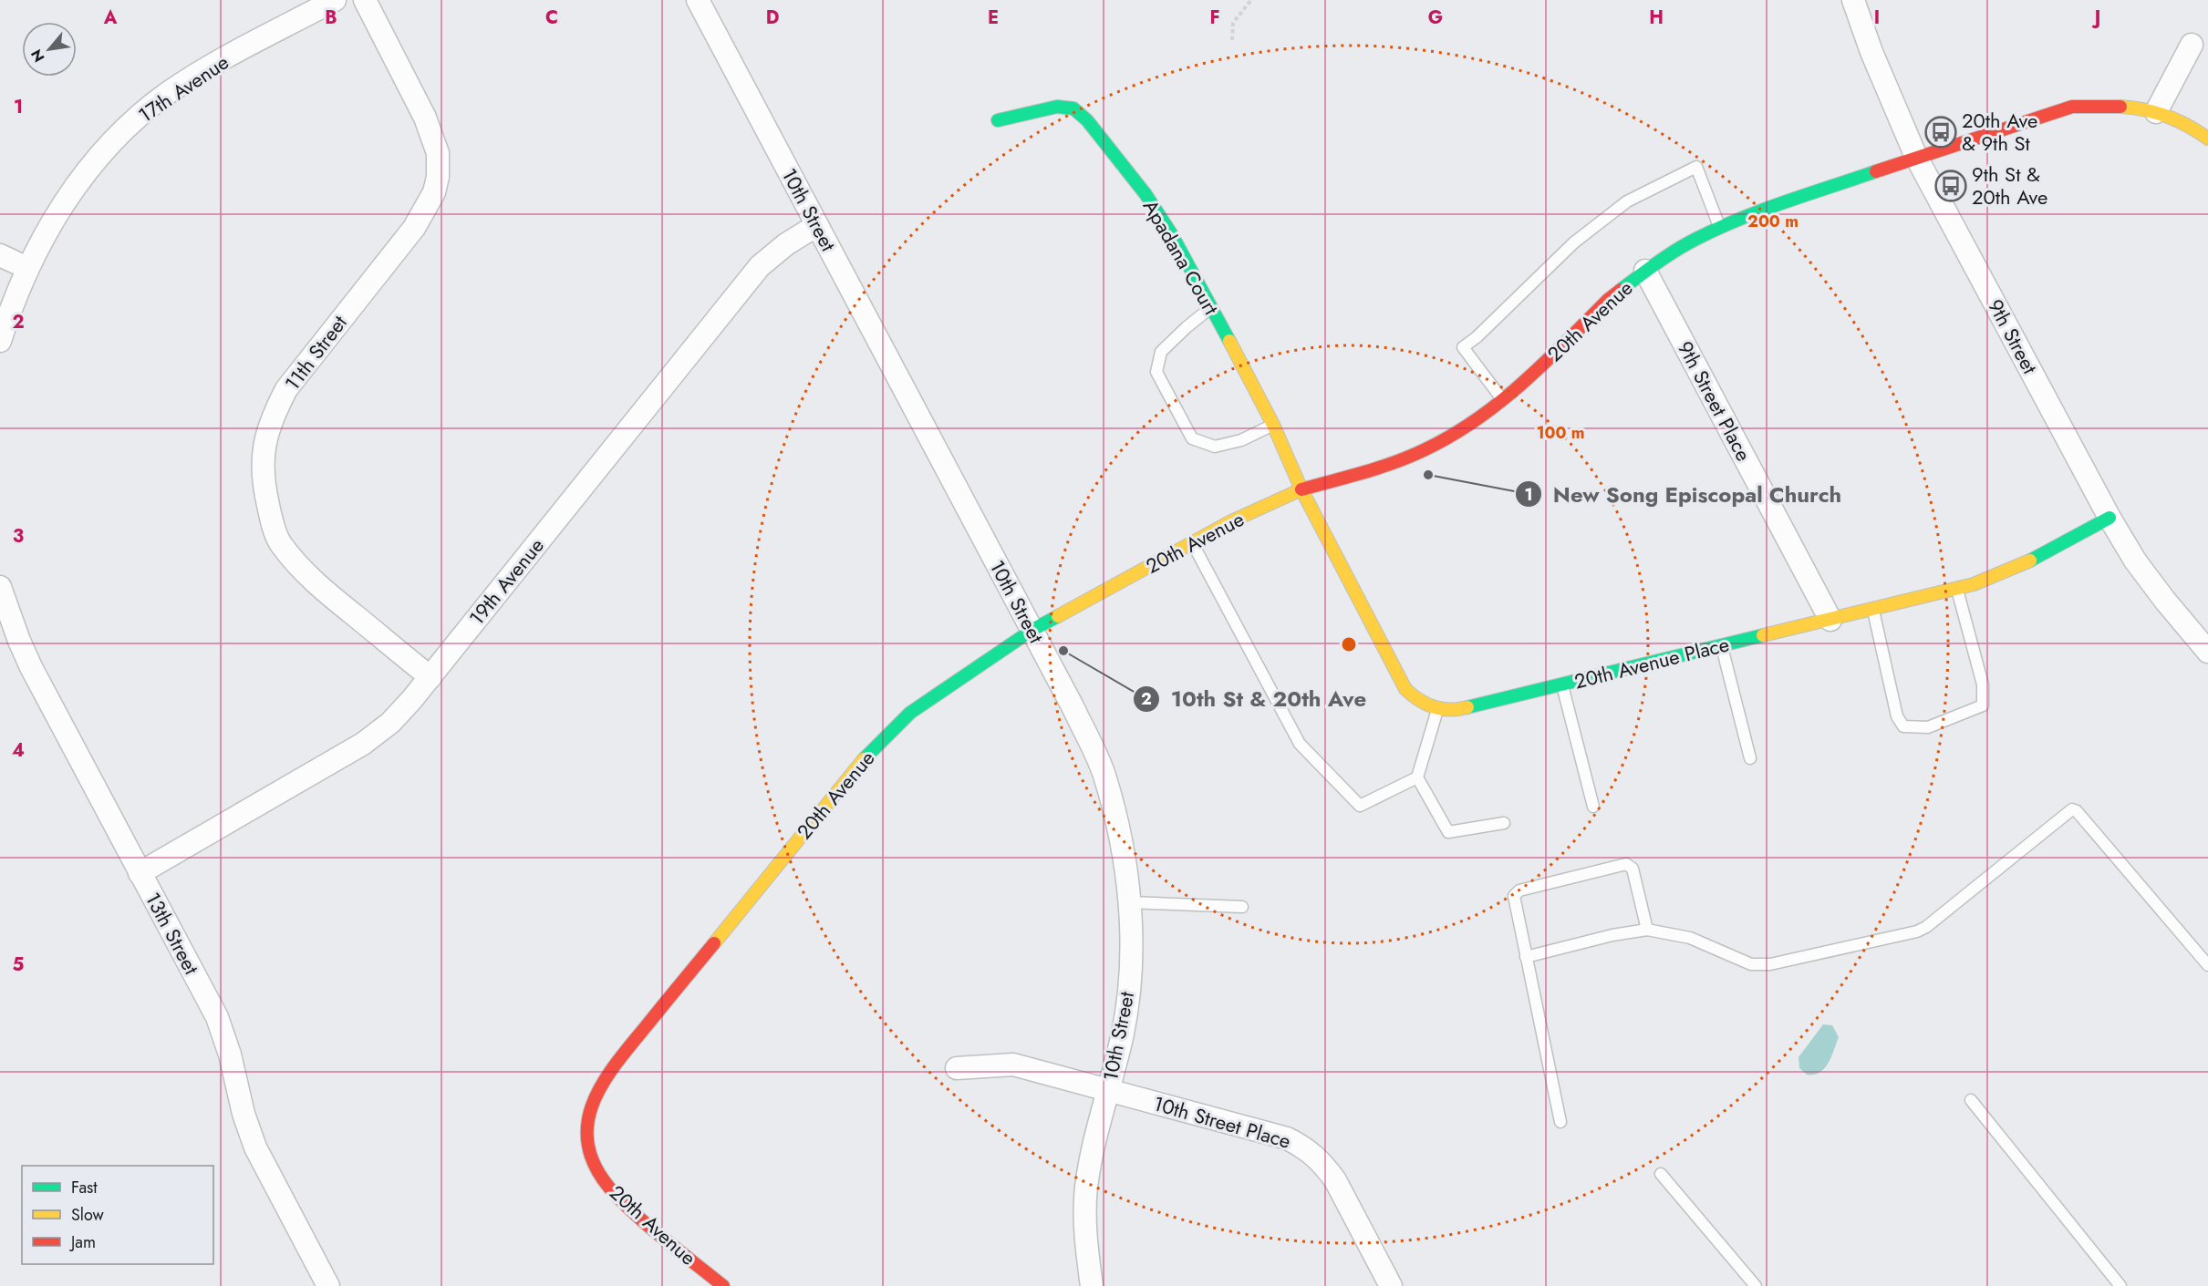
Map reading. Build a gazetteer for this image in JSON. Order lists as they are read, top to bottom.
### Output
{
  "streets": {
    "street": [
      "17th Avenue",
      "10th Street",
      "Apadana Court",
      "20th Avenue",
      "9th Street",
      "11th Street",
      "9th Street Place",
      "19th Avenue",
      "20th Avenue Place",
      "13th Street",
      "10th Street Place"
    ]
  },
  "crossings": [
    ["10th Street", "20th Avenue"],
    ["10th Street", "19th Avenue"],
    ["10th Street", "10th Street Place"],
    ["Apadana Court", "20th Avenue"],
    ["20th Avenue", "9th Street"],
    ["20th Avenue", "9th Street Place"],
    ["9th Street", "20th Avenue Place"],
    ["11th Street", "19th Avenue"],
    ["9th Street Place", "20th Avenue Place"],
    ["19th Avenue", "13th Street"]
  ],
  "places": {
    "bus stop": ["20th Ave & 9th St", "9th St & 20th Ave"],
    "other": ["New Song Episcopal Church", "10th St & 20th Ave"]
  },
  "legend": ["Fast", "Slow", "Jam"],
  "north": "bottom left",
  "grid": {
    "columns": [
      "A",
      "B",
      "C",
      "D",
      "E",
      "F",
      "G",
      "H",
      "I",
      "J"
    ],
    "rows": [
      "1",
      "2",
      "3",
      "4",
      "5"
    ]
  },
  "rings": ["200 m", "100 m"]
}
